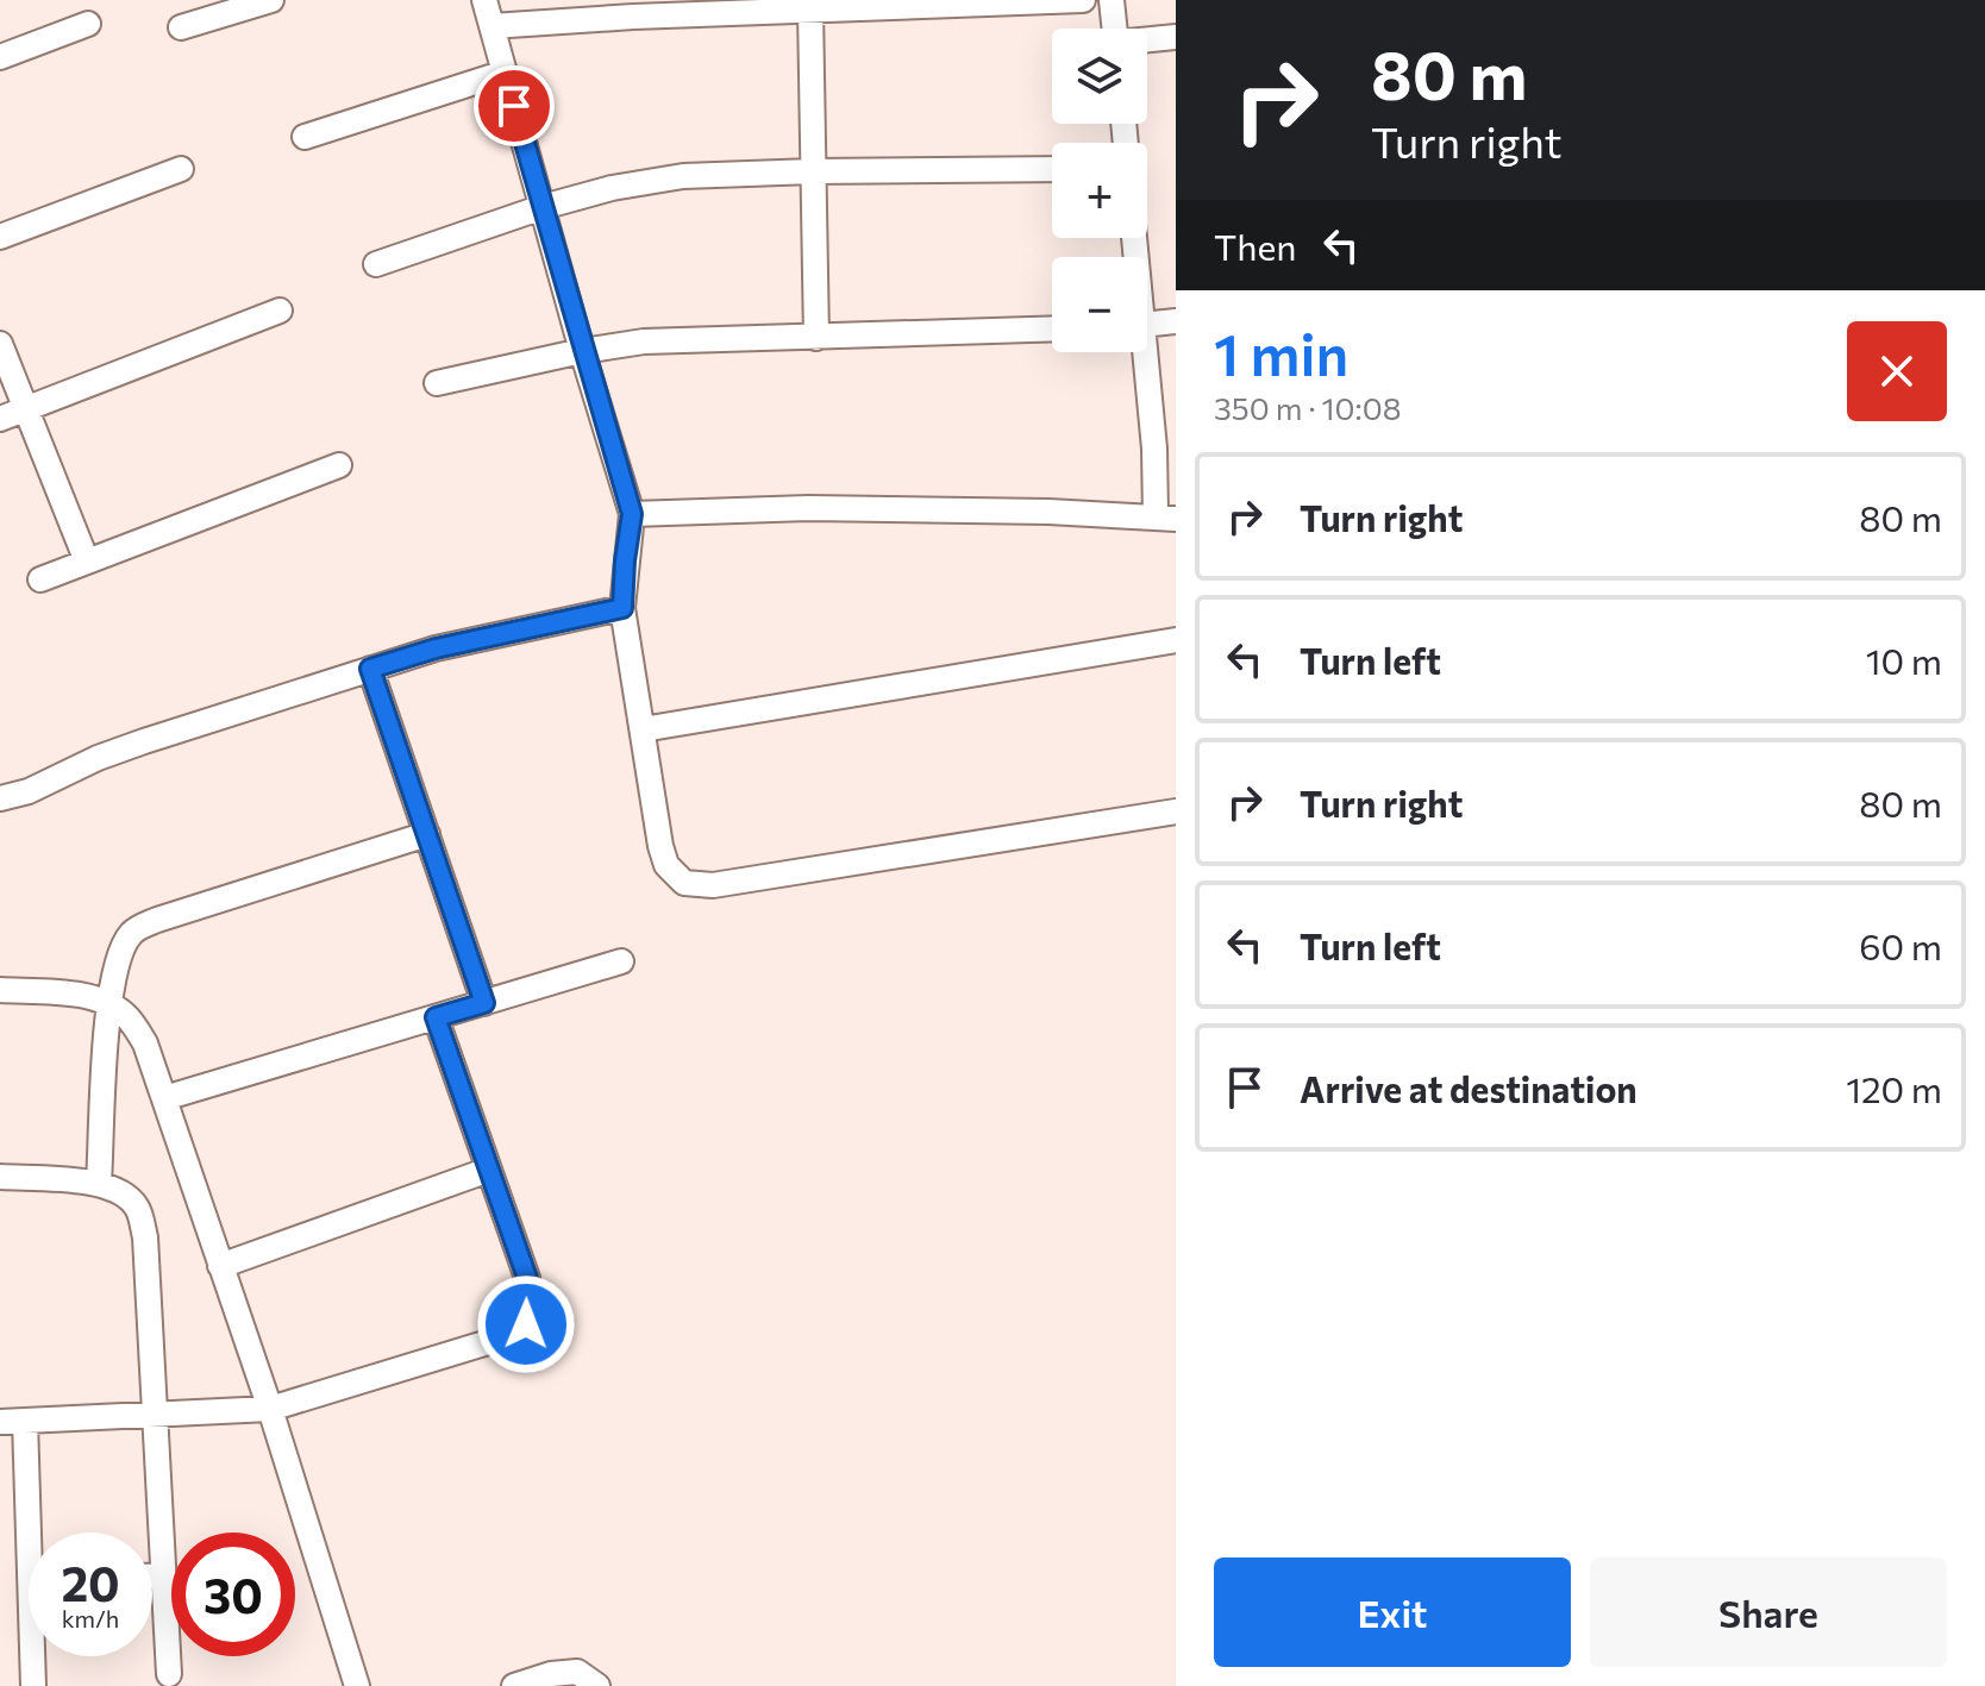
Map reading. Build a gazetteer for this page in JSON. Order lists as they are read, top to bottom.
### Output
{
  "page": {
    "turn": ["80 m", "Turn right"],
    "map_buttons": ["+", "−"],
    "then": "Then",
    "heading": ["1 min", "350 m · 10:08"],
    "list": [
      {
        "name": "Turn right",
        "value": "80 m"
      },
      {
        "name": "Turn left",
        "value": "10 m"
      },
      {
        "name": "Turn right",
        "value": "80 m"
      },
      {
        "name": "Turn left",
        "value": "60 m"
      },
      {
        "name": "Arrive at destination",
        "value": "120 m"
      }
    ],
    "speed": "20 km/h",
    "limit": "30",
    "buttons": ["Exit", "Share"]
  }
}
